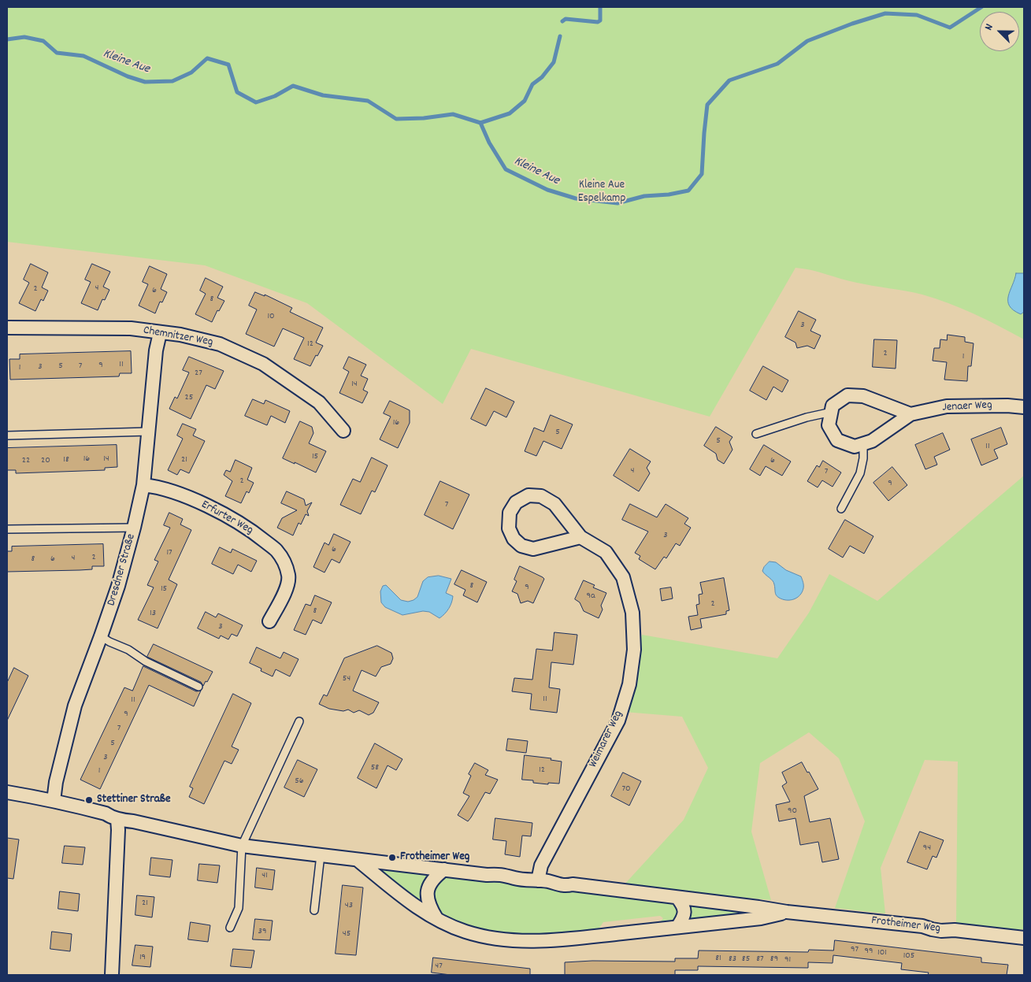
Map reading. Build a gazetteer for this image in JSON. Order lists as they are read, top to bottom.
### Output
{
  "streets": {
    "street": [
      "Chemnitzer Weg",
      "Jenaer Weg",
      "Erfurter Weg",
      "Dresdner Straße",
      "Weimarer Weg",
      "Frotheimer Weg"
    ]
  },
  "crossings": [
    ["Chemnitzer Weg", "Dresdner Straße"],
    ["Erfurter Weg", "Dresdner Straße"],
    ["Dresdner Straße", "Frotheimer Weg"],
    ["Weimarer Weg", "Frotheimer Weg"]
  ],
  "water": ["Kleine Aue"],
  "parks": ["Kleine Aue Espelkamp"],
  "places": ["Stettiner Straße", "Frotheimer Weg"],
  "house_numbers": [
    "4",
    "2",
    "6",
    "8",
    "10",
    "3",
    "12",
    "2",
    "1",
    "11",
    "9",
    "5",
    "7",
    "3",
    "1",
    "27",
    "14",
    "25",
    "16",
    "5",
    "5",
    "11",
    "15",
    "16",
    "14",
    "18",
    "21",
    "22",
    "20",
    "6",
    "4",
    "7",
    "2",
    "9",
    "7",
    "3",
    "6",
    "17",
    "2",
    "4",
    "8",
    "6",
    "8",
    "9",
    "15",
    "9a",
    "2",
    "8",
    "13",
    "3",
    "54",
    "11",
    "11",
    "9",
    "7",
    "5",
    "3",
    "58",
    "12",
    "1",
    "56",
    "70",
    "90",
    "94",
    "41",
    "21",
    "43",
    "39",
    "45",
    "97",
    "99",
    "101",
    "105",
    "19",
    "81",
    "83",
    "85",
    "87",
    "89",
    "91",
    "47"
  ],
  "north": "top left"
}
